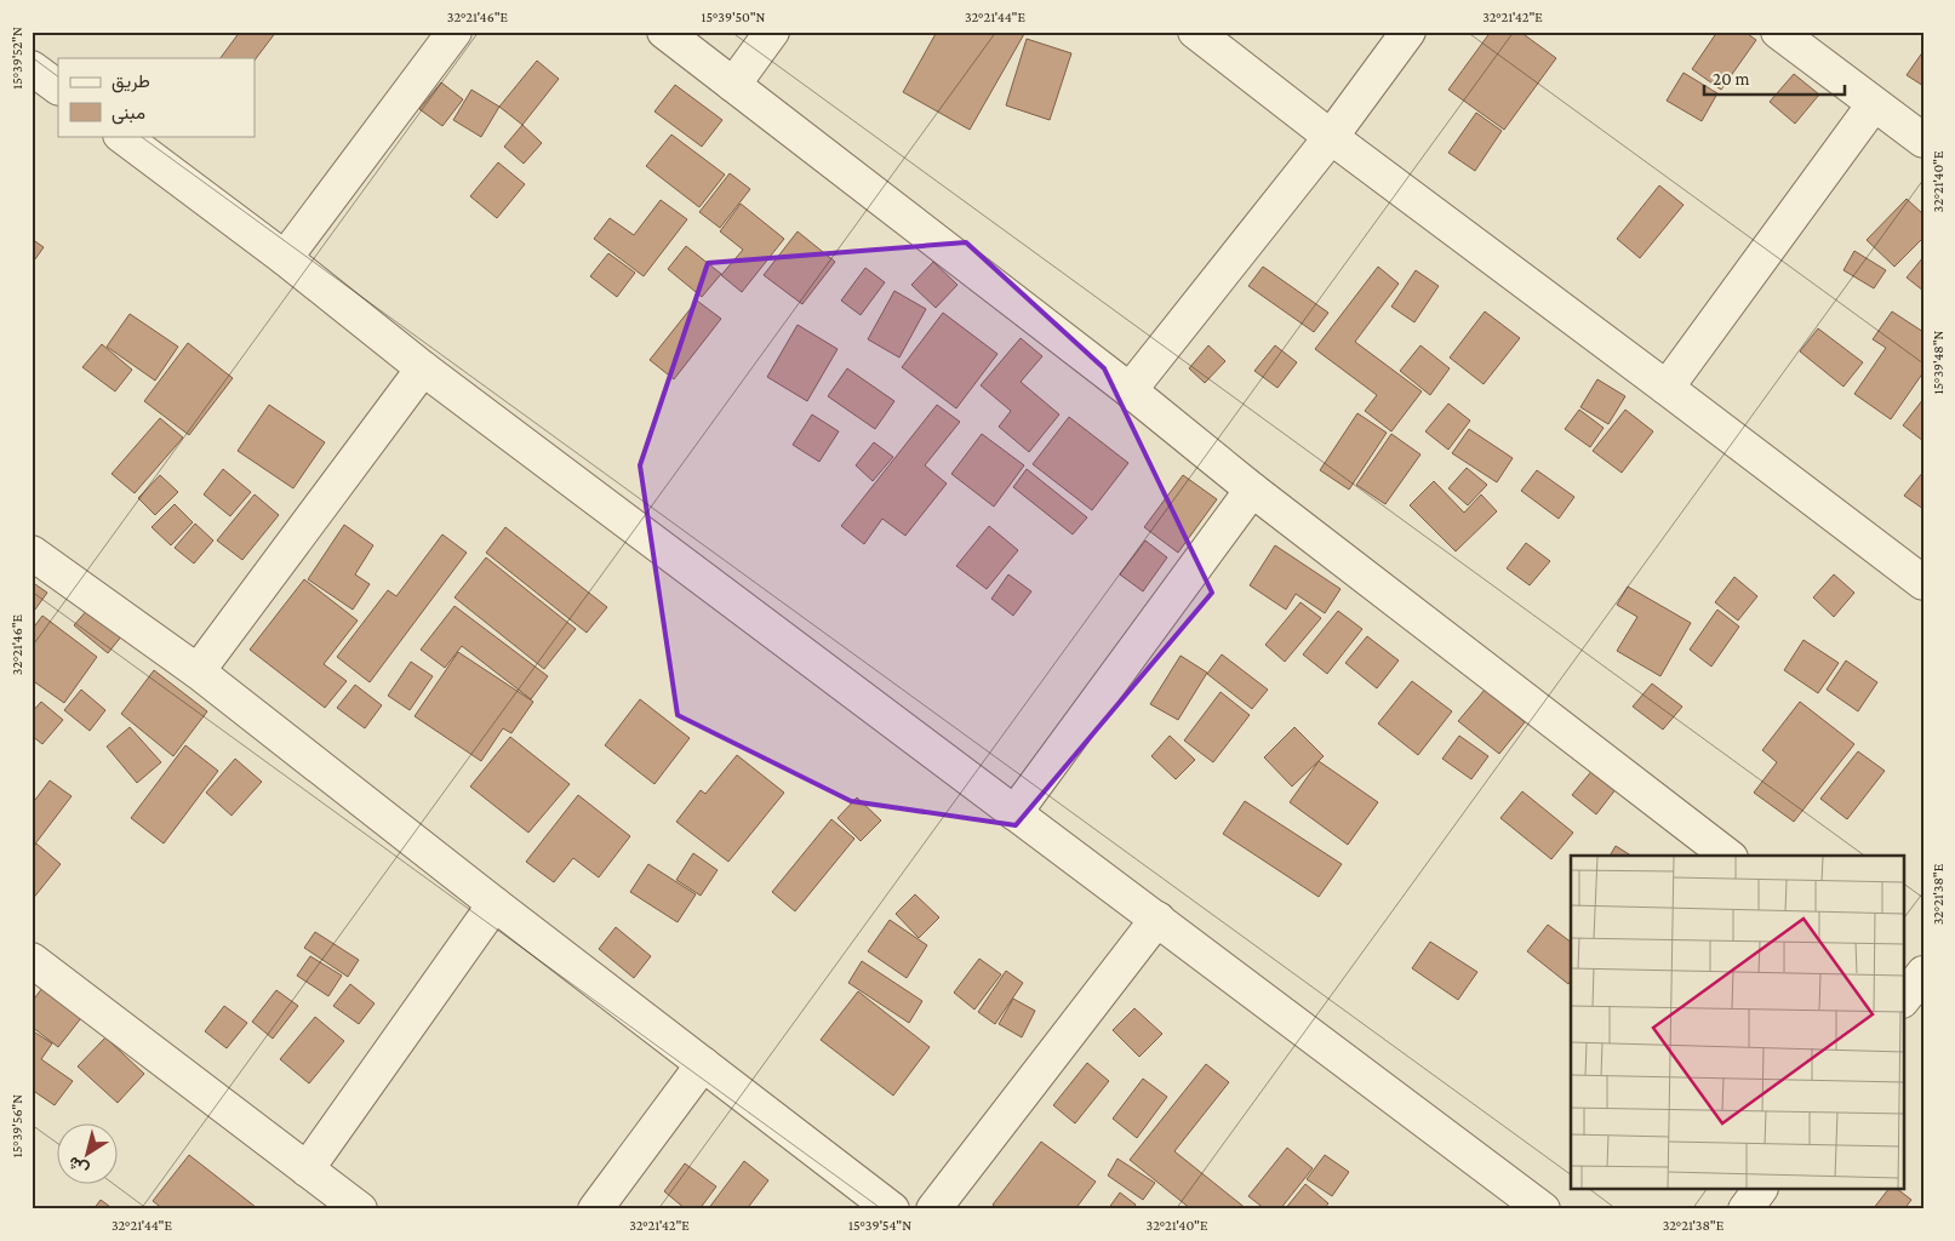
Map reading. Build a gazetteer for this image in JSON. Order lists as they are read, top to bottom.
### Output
{
  "legend": ["طريق", "مبنى"],
  "scale_bar": "20 m",
  "north": "bottom left",
  "coordinates": [
    "32°21'46\"E",
    "15°39'50\"N",
    "32°21'44\"E",
    "32°21'42\"E",
    "15°39'52\"N",
    "32°21'40\"E",
    "15°39'48\"N",
    "32°21'38\"E",
    "15°39'56\"N",
    "15°39'54\"N"
  ]
}
